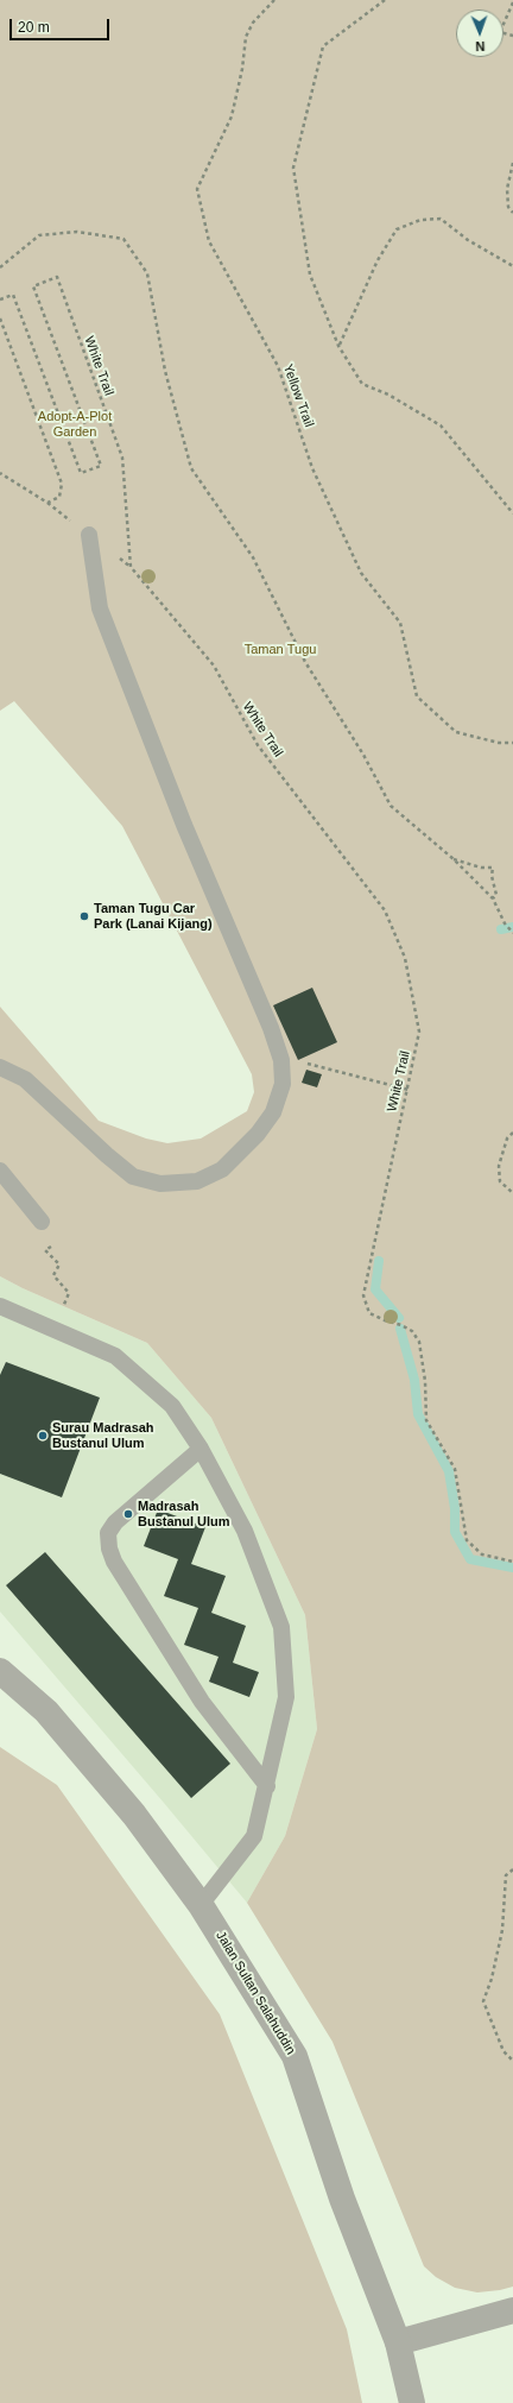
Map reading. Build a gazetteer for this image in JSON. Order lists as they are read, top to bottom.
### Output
{
  "streets": {
    "street": ["Jalan Sultan Salahuddin"],
    "path": ["White Trail", "Yellow Trail"]
  },
  "parks": ["Adopt-A-Plot Garden", "Taman Tugu"],
  "places": ["Taman Tugu Car Park (Lanai Kijang)", "Surau Madrasah Bustanul Ulum", "Madrasah Bustanul Ulum"],
  "scale_bar": "20 m",
  "north": "bottom"
}
